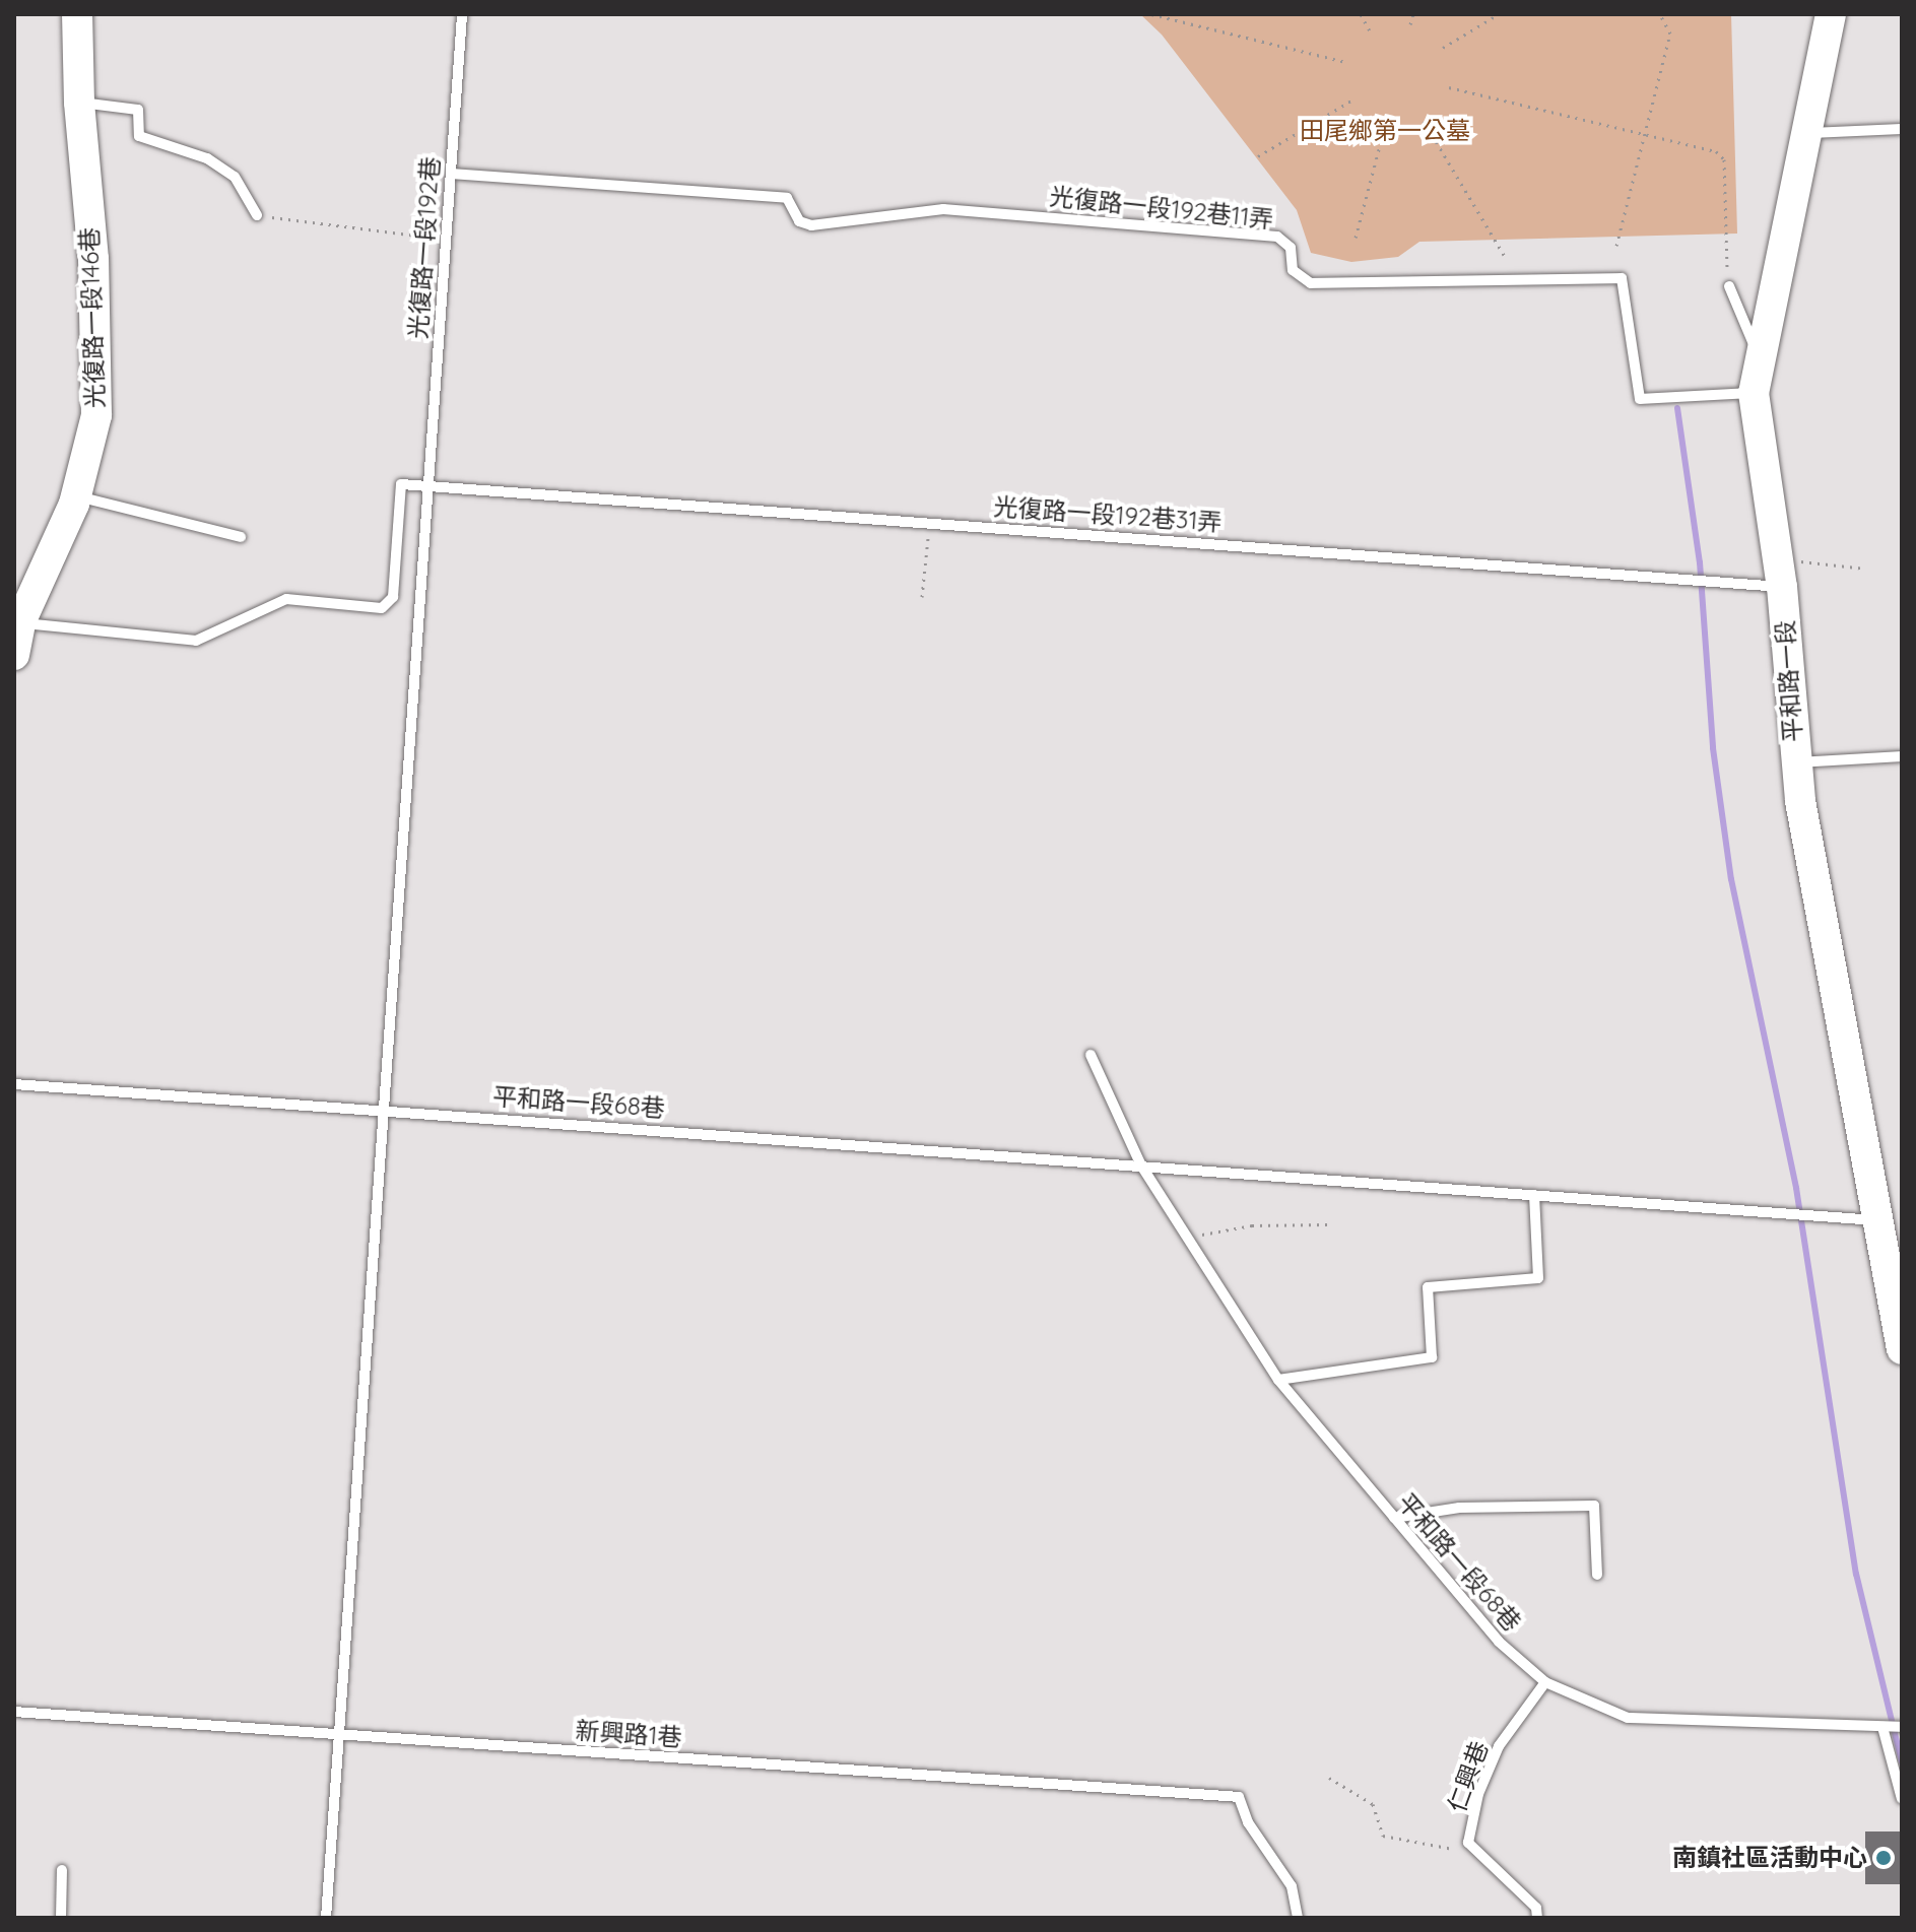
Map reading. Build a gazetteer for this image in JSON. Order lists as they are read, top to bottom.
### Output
{
  "streets": {
    "street": ["光復路一段146巷", "平和路一段"],
    "lane": [
      "光復路一段192巷11弄",
      "光復路一段192巷",
      "光復路一段192巷31弄",
      "平和路一段68巷",
      "新興路1巷",
      "仁興巷"
    ]
  },
  "crossings": [
    ["光復路一段192巷11弄", "光復路一段192巷"],
    ["光復路一段192巷11弄", "平和路一段"],
    ["光復路一段192巷", "光復路一段192巷31弄"],
    ["光復路一段192巷", "平和路一段68巷"],
    ["光復路一段192巷", "新興路1巷"],
    ["光復路一段192巷31弄", "平和路一段"],
    ["平和路一段", "平和路一段68巷"],
    ["平和路一段68巷", "仁興巷"]
  ],
  "parks": ["田尾鄉第一公墓"],
  "places": ["南鎮社區活動中心"]
}
